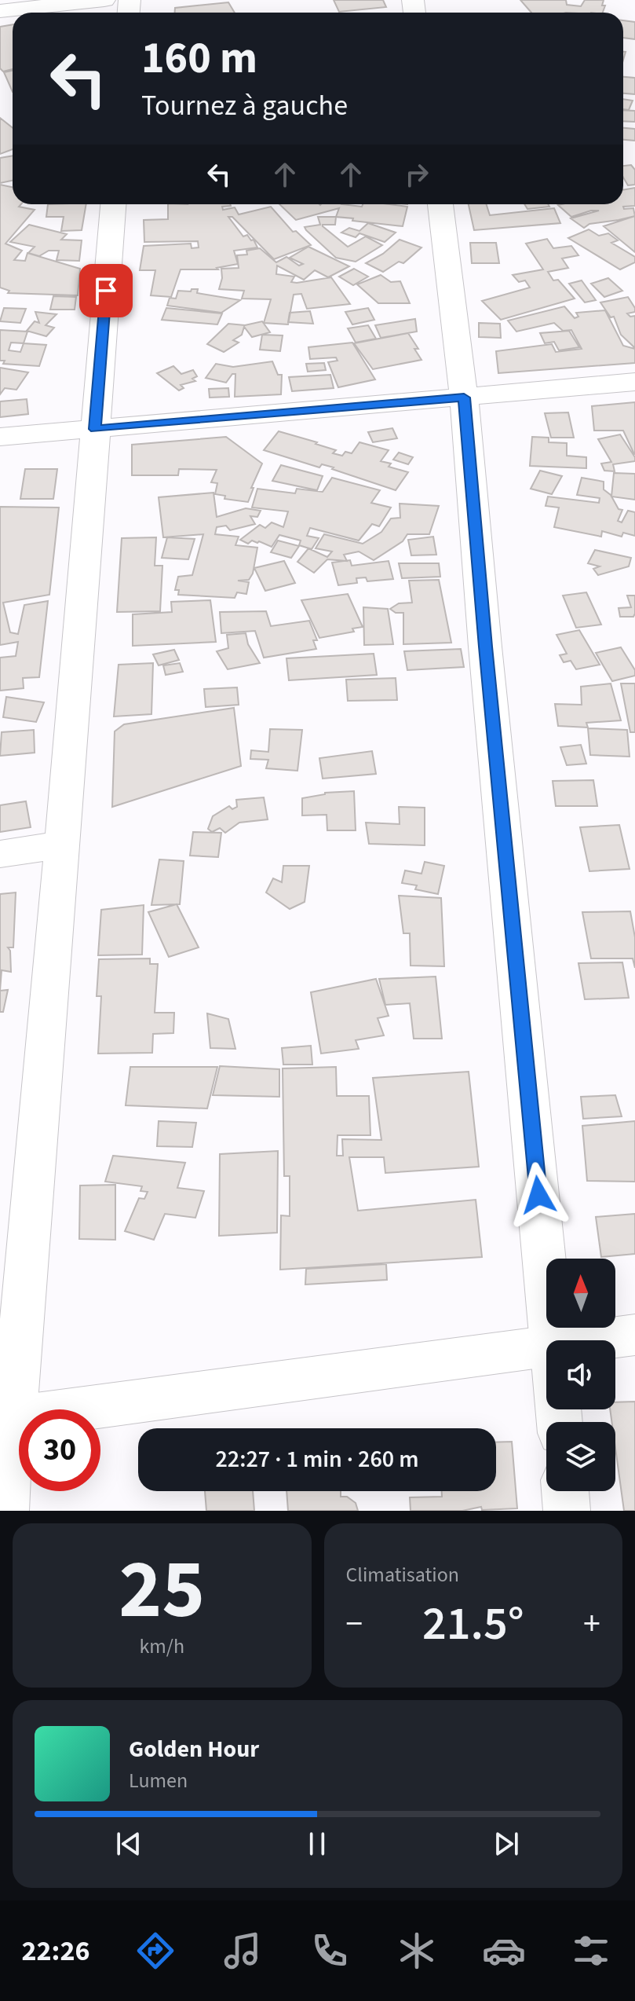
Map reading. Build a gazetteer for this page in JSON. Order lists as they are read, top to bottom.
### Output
{
  "north": "top",
  "page": {
    "turn": ["160 m", "Tournez à gauche"],
    "limit": "30",
    "trip": "22:27 · 1 min · 260 m",
    "tile": [
      ["25", "km/h"],
      "Climatisation"
    ],
    "heat": ["−", "21.5°", "+"],
    "song": ["Golden Hour", "Lumen"],
    "tabs": "22:26"
  }
}
